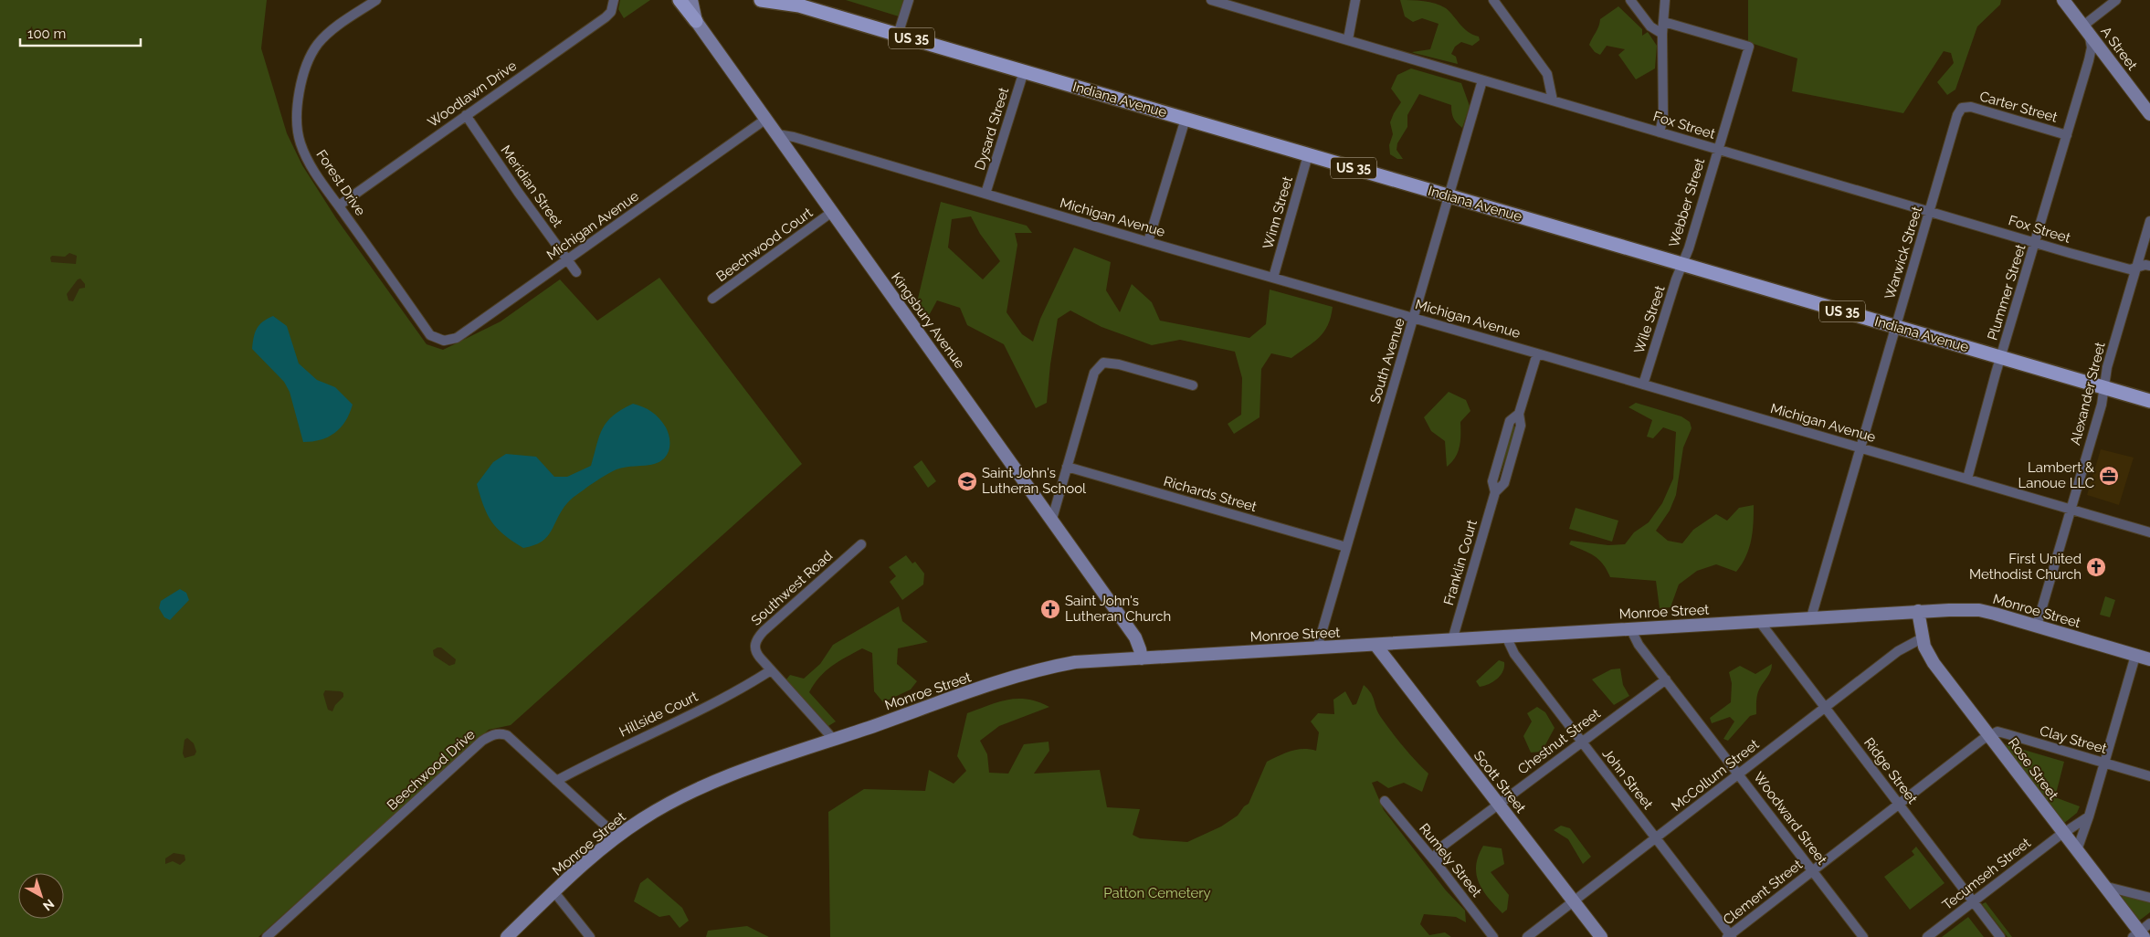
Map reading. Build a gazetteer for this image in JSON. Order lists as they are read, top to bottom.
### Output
{
  "streets": {
    "main road": [
      "US 35",
      "A Street",
      "Indiana Avenue",
      "Kingsbury Avenue",
      "Monroe Street",
      "Rose Street",
      "Scott Street"
    ],
    "street": [
      "Woodlawn Drive",
      "Carter Street",
      "Fox Street",
      "Dysard Street",
      "Forest Drive",
      "Meridian Street",
      "Webber Street",
      "Winn Street",
      "Michigan Avenue",
      "Beechwood Court",
      "Warwick Street",
      "Plummer Street",
      "Wile Street",
      "South Avenue",
      "Alexander Street",
      "Richards Street",
      "Franklin Court",
      "Southwest Road",
      "Hillside Court",
      "Clay Street",
      "Chestnut Street",
      "Beechwood Drive",
      "Ridge Street",
      "McCollum Street",
      "John Street",
      "Woodward Street",
      "Rumely Street",
      "Tecumseh Street",
      "Clement Street"
    ]
  },
  "crossings": [
    ["A Street", "Plummer Street"],
    ["Woodlawn Drive", "Forest Drive"],
    ["Woodlawn Drive", "Meridian Street"],
    ["Indiana Avenue", "Dysard Street"],
    ["Indiana Avenue", "Webber Street"],
    ["Indiana Avenue", "Winn Street"],
    ["Indiana Avenue", "Warwick Street"],
    ["Indiana Avenue", "Plummer Street"],
    ["Indiana Avenue", "Wile Street"],
    ["Indiana Avenue", "South Avenue"],
    ["Indiana Avenue", "Alexander Street"],
    ["Carter Street", "Warwick Street"],
    ["Carter Street", "Plummer Street"],
    ["Fox Street", "Webber Street"],
    ["Fox Street", "Warwick Street"],
    ["Fox Street", "Plummer Street"],
    ["Fox Street", "South Avenue"],
    ["Fox Street", "Alexander Street"],
    ["Dysard Street", "Michigan Avenue"],
    ["Forest Drive", "Michigan Avenue"],
    ["Meridian Street", "Michigan Avenue"],
    ["Webber Street", "Wile Street"],
    ["Winn Street", "Michigan Avenue"],
    ["Michigan Avenue", "Warwick Street"],
    ["Michigan Avenue", "Plummer Street"],
    ["Michigan Avenue", "Wile Street"],
    ["Michigan Avenue", "Kingsbury Avenue"],
    ["Michigan Avenue", "South Avenue"],
    ["Michigan Avenue", "Alexander Street"],
    ["Michigan Avenue", "Franklin Court"],
    ["Beechwood Court", "Kingsbury Avenue"],
    ["Warwick Street", "Monroe Street"],
    ["Kingsbury Avenue", "Monroe Street"],
    ["South Avenue", "Richards Street"],
    ["South Avenue", "Monroe Street"],
    ["Alexander Street", "Monroe Street"],
    ["Franklin Court", "Monroe Street"],
    ["Southwest Road", "Monroe Street"],
    ["Southwest Road", "Hillside Court"],
    ["Monroe Street", "Rose Street"],
    ["Monroe Street", "Beechwood Drive"],
    ["Monroe Street", "Ridge Street"],
    ["Monroe Street", "John Street"],
    ["Monroe Street", "Scott Street"],
    ["Monroe Street", "Woodward Street"],
    ["Hillside Court", "Beechwood Drive"],
    ["Clay Street", "Rose Street"],
    ["Clay Street", "Clement Street"],
    ["Chestnut Street", "John Street"],
    ["Chestnut Street", "Scott Street"],
    ["Chestnut Street", "Woodward Street"],
    ["Chestnut Street", "Rumely Street"],
    ["Rose Street", "McCollum Street"],
    ["Rose Street", "Tecumseh Street"],
    ["Rose Street", "Clement Street"],
    ["Ridge Street", "McCollum Street"],
    ["Ridge Street", "Tecumseh Street"],
    ["Ridge Street", "Clement Street"],
    ["McCollum Street", "John Street"],
    ["McCollum Street", "Scott Street"],
    ["McCollum Street", "Woodward Street"],
    ["John Street", "Clement Street"],
    ["Woodward Street", "Clement Street"]
  ],
  "parks": ["Patton Cemetery"],
  "places": {
    "office": ["Lambert & Lanoue LLC"],
    "school or university": ["Saint John's Lutheran School"],
    "church": ["First United Methodist Church", "Saint John's Lutheran Church"]
  },
  "scale_bar": "100 m",
  "north": "bottom right"
}
